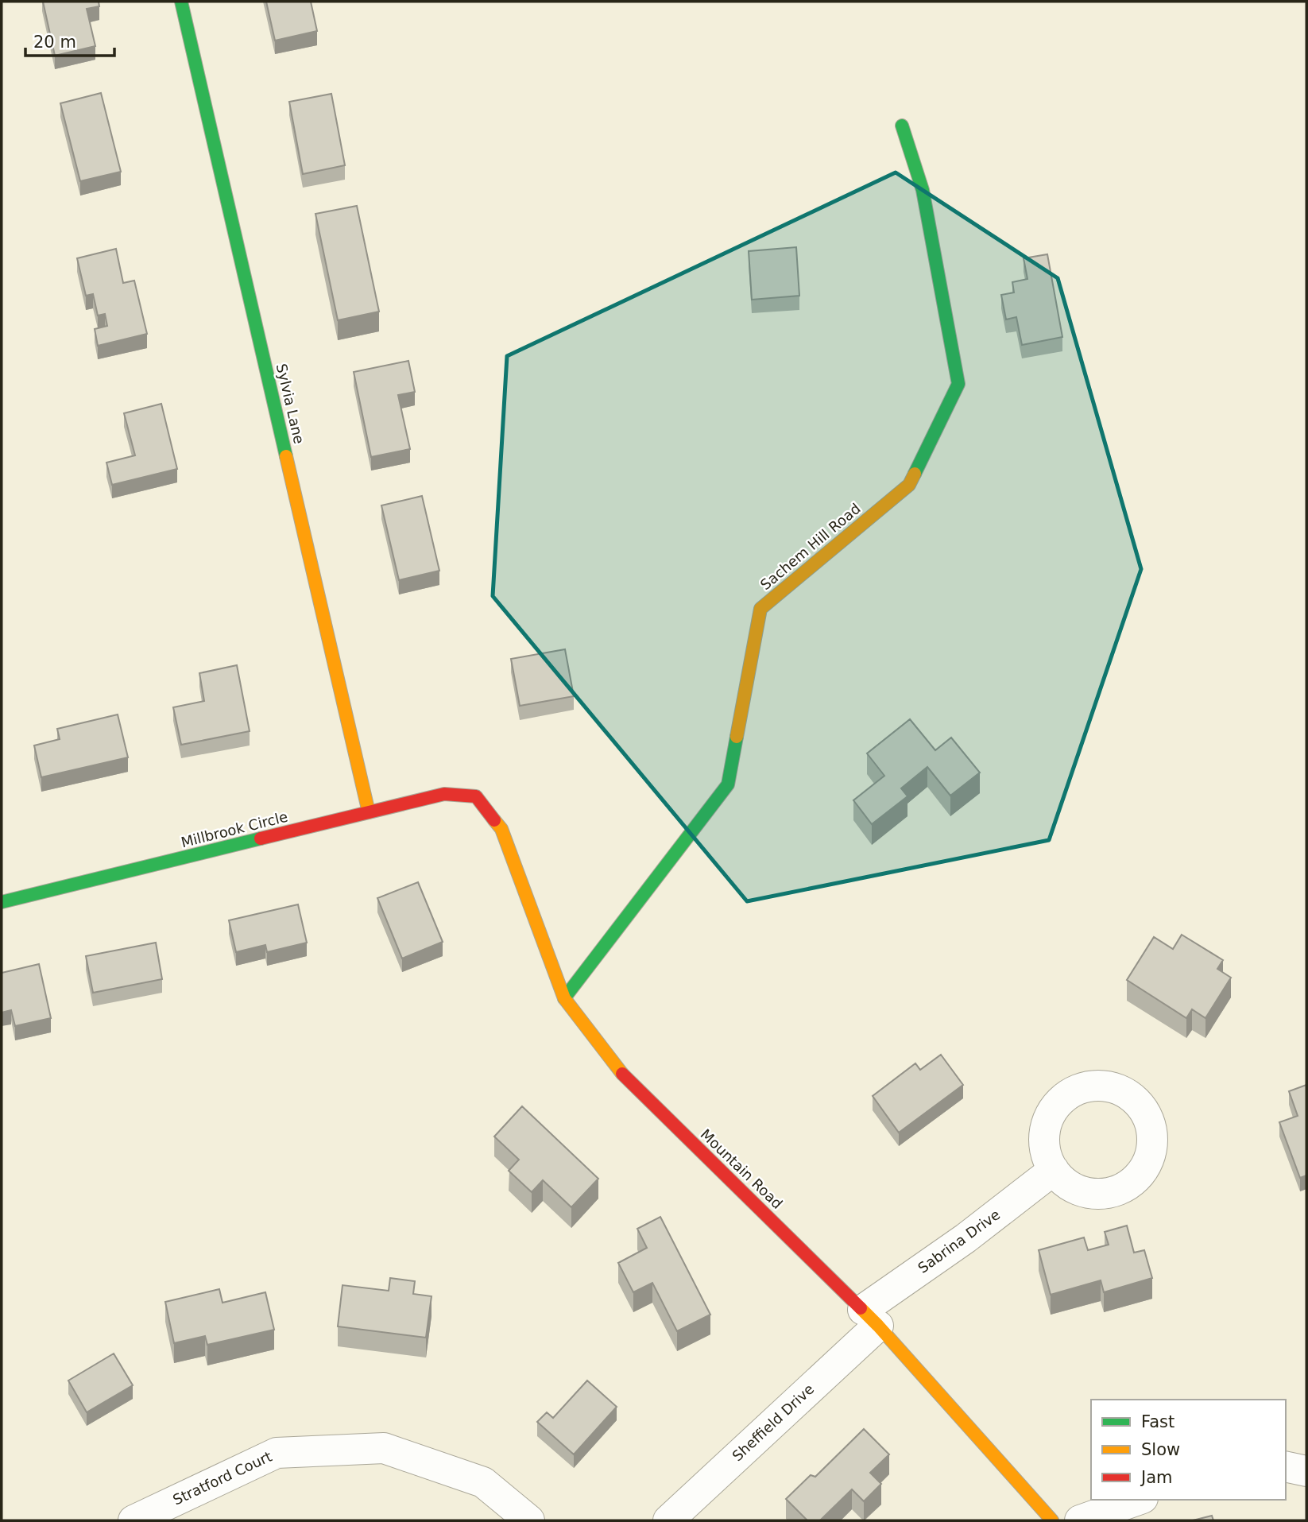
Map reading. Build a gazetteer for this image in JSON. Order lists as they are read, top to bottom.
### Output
{
  "streets": {
    "street": [
      "Sylvia Lane",
      "Sachem Hill Road",
      "Millbrook Circle",
      "Mountain Road",
      "Sabrina Drive",
      "Sheffield Drive",
      "Stratford Court"
    ]
  },
  "crossings": [
    ["Sylvia Lane", "Millbrook Circle"],
    ["Sachem Hill Road", "Mountain Road"],
    ["Millbrook Circle", "Mountain Road"],
    ["Mountain Road", "Sabrina Drive"],
    ["Mountain Road", "Sheffield Drive"],
    ["Sabrina Drive", "Sheffield Drive"]
  ],
  "legend": ["Fast", "Slow", "Jam"],
  "scale_bar": "20 m"
}
